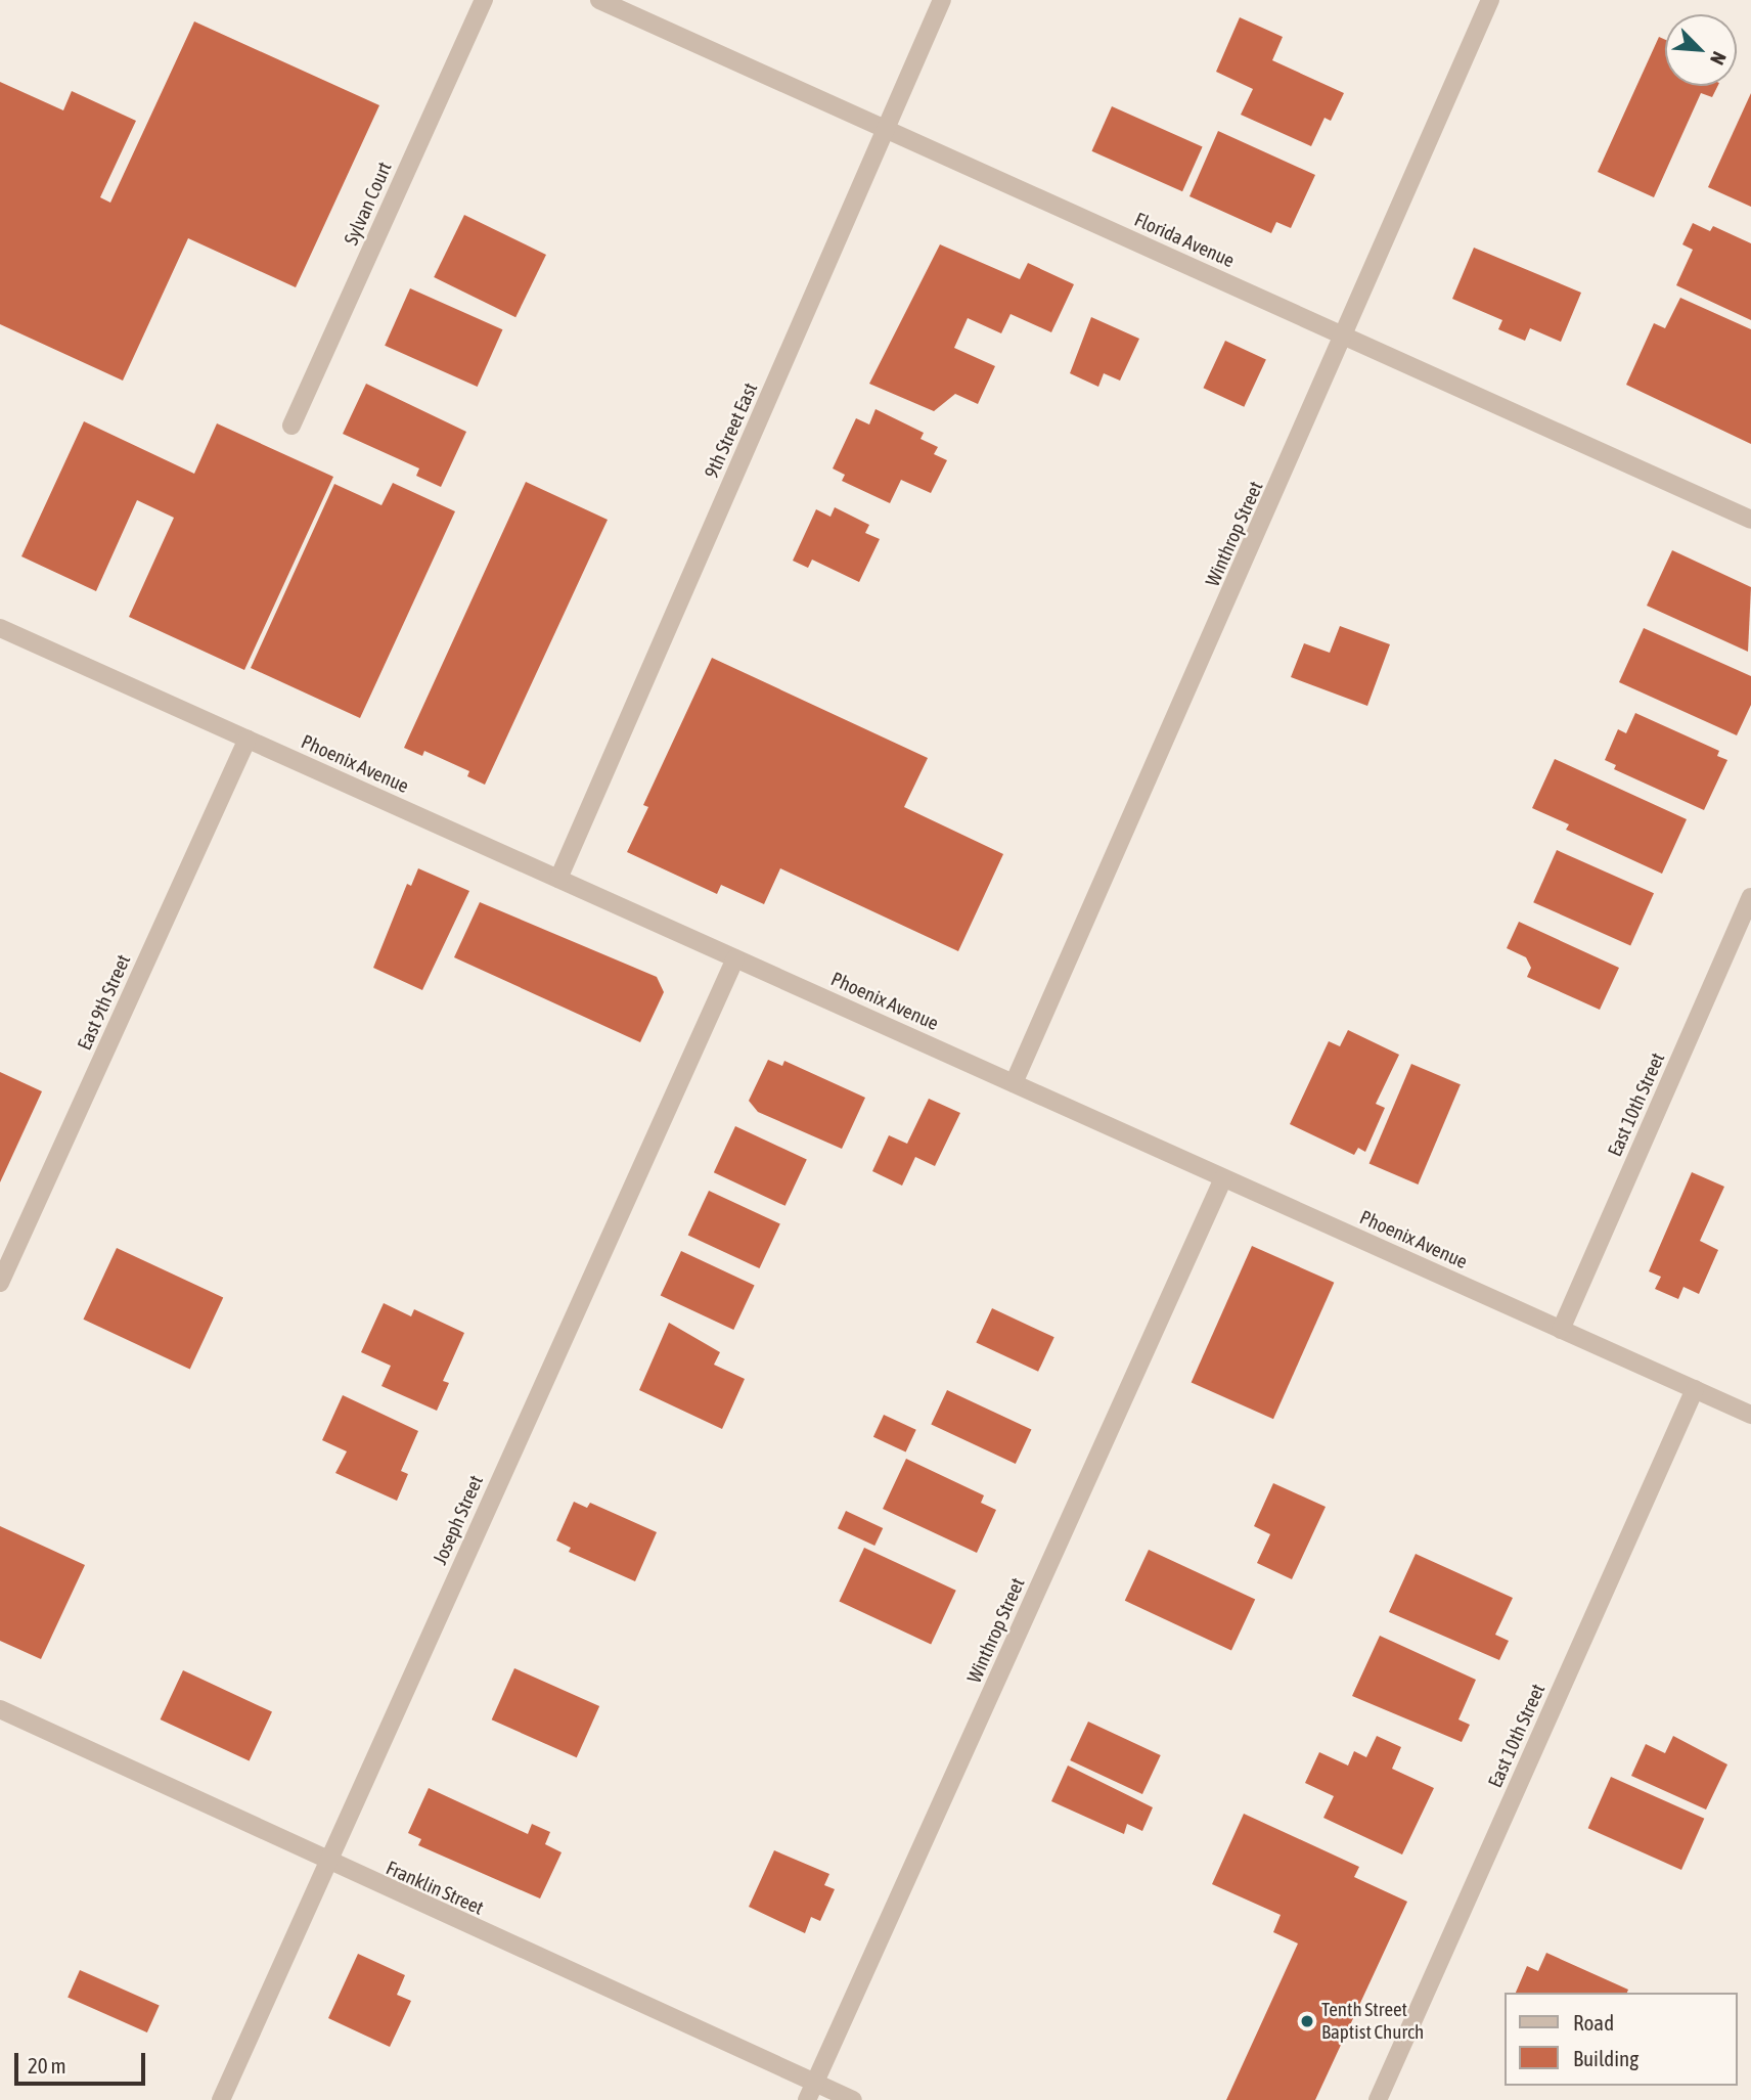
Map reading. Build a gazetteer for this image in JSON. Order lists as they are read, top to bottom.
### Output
{
  "streets": {
    "street": [
      "Sylvan Court",
      "Florida Avenue",
      "9th Street East",
      "Winthrop Street",
      "Phoenix Avenue",
      "East 9th Street",
      "East 10th Street",
      "Joseph Street",
      "Franklin Street"
    ]
  },
  "crossings": [
    ["Florida Avenue", "9th Street East"],
    ["Florida Avenue", "Winthrop Street"],
    ["9th Street East", "Phoenix Avenue"],
    ["Winthrop Street", "Phoenix Avenue"],
    ["Winthrop Street", "Franklin Street"],
    ["Phoenix Avenue", "East 9th Street"],
    ["Phoenix Avenue", "East 10th Street"],
    ["Phoenix Avenue", "Joseph Street"],
    ["Joseph Street", "Franklin Street"]
  ],
  "places": ["Tenth Street Baptist Church"],
  "legend": ["Road", "Building"],
  "scale_bar": "20 m",
  "north": "bottom right"
}
